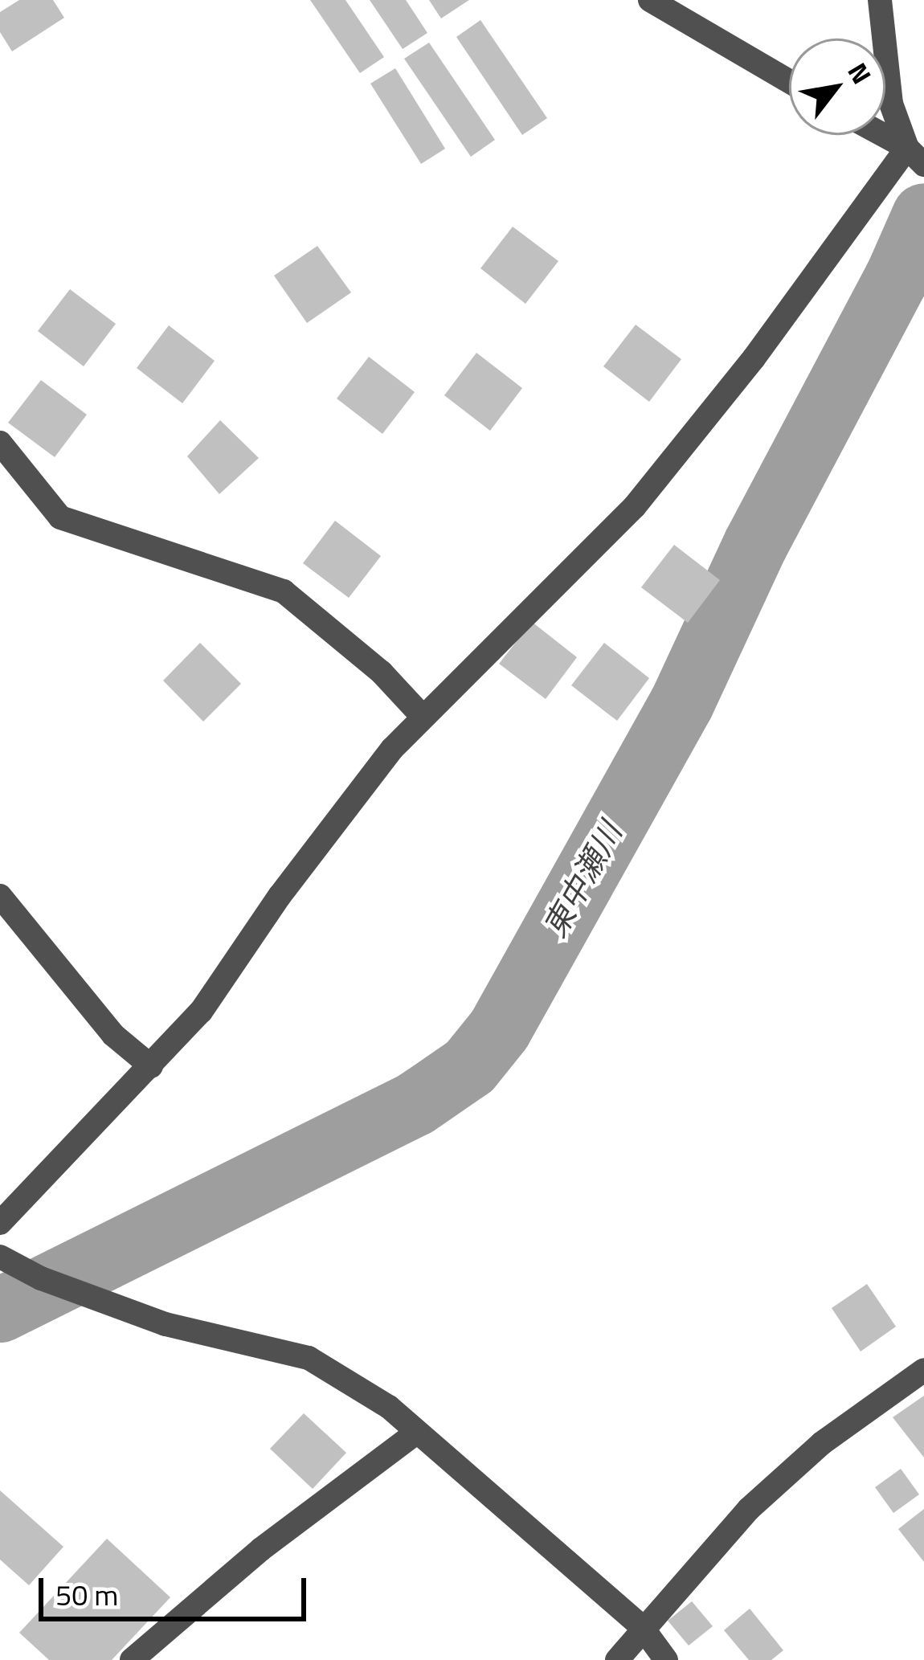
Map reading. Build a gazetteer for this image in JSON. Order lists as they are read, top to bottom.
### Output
{
  "water": ["東中瀬川"],
  "scale_bar": "50 m",
  "north": "top right"
}
